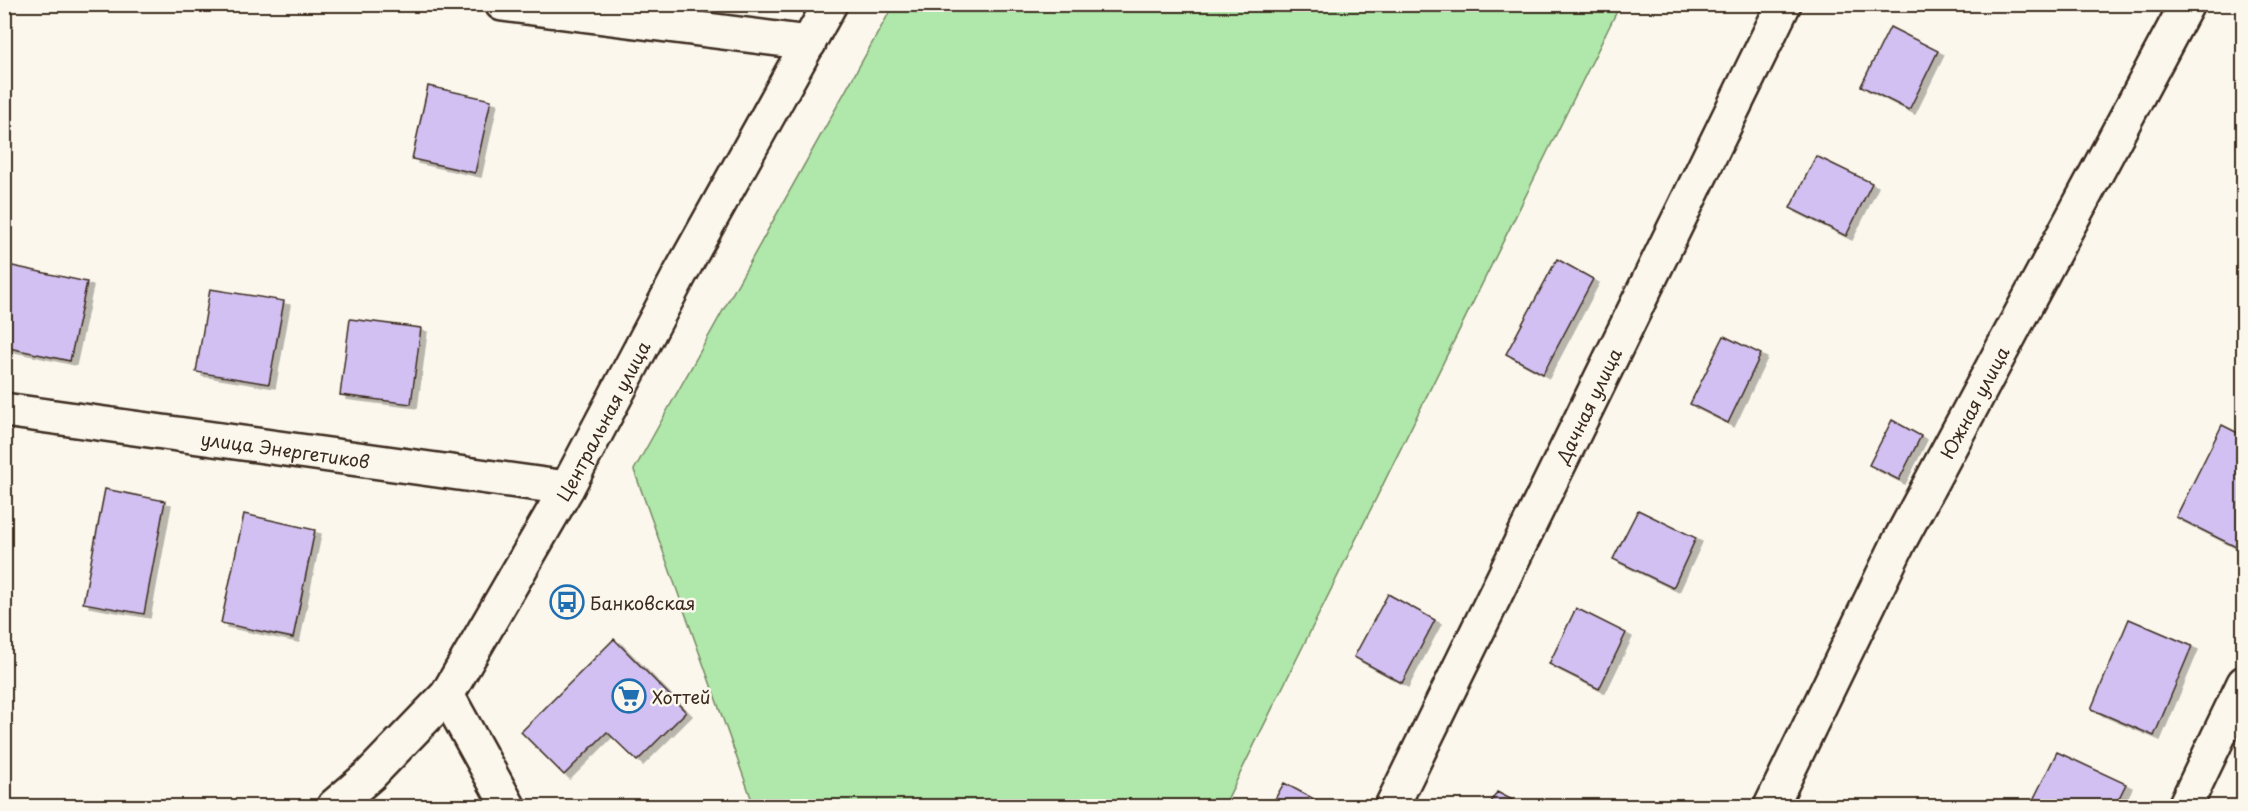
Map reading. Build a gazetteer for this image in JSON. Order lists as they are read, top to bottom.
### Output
{
  "streets": {
    "street": [
      "Южная улица",
      "Дачная улица",
      "Центральная улица",
      "улица Энергетиков"
    ]
  },
  "crossings": [
    ["Центральная улица", "улица Энергетиков"]
  ],
  "places": {
    "bus stop": ["Банковская"],
    "supermarket": ["Хоттей"]
  }
}
